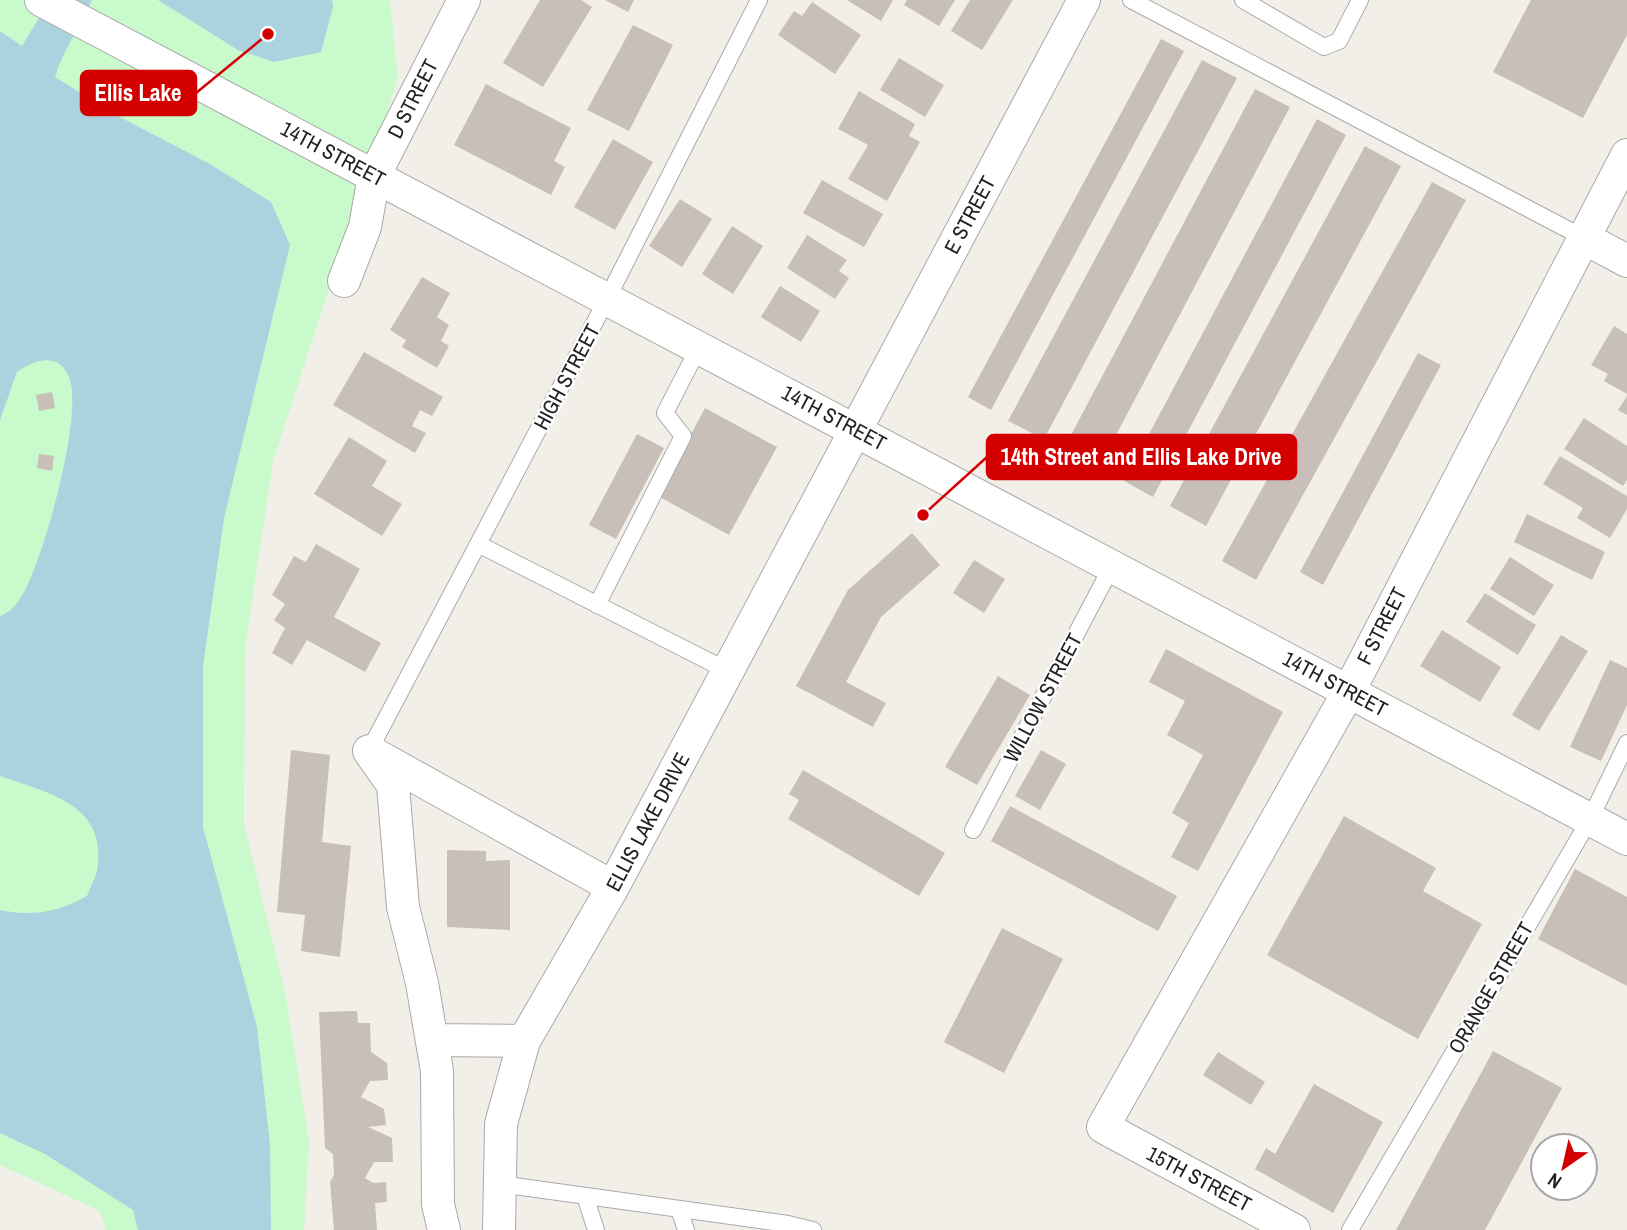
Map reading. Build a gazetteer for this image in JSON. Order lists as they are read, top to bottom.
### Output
{
  "streets": {
    "street": [
      "D STREET",
      "14TH STREET",
      "E STREET",
      "F STREET",
      "ELLIS LAKE DRIVE",
      "15TH STREET"
    ],
    "lane": ["HIGH STREET", "WILLOW STREET", "ORANGE STREET"]
  },
  "crossings": [
    ["D STREET", "14TH STREET"],
    ["14TH STREET", "E STREET"],
    ["14TH STREET", "HIGH STREET"],
    ["14TH STREET", "F STREET"],
    ["14TH STREET", "WILLOW STREET"],
    ["14TH STREET", "ELLIS LAKE DRIVE"],
    ["14TH STREET", "ORANGE STREET"],
    ["E STREET", "ELLIS LAKE DRIVE"],
    ["F STREET", "15TH STREET"]
  ],
  "places": ["Ellis Lake", "14th Street and Ellis Lake Drive"],
  "north": "bottom left"
}
